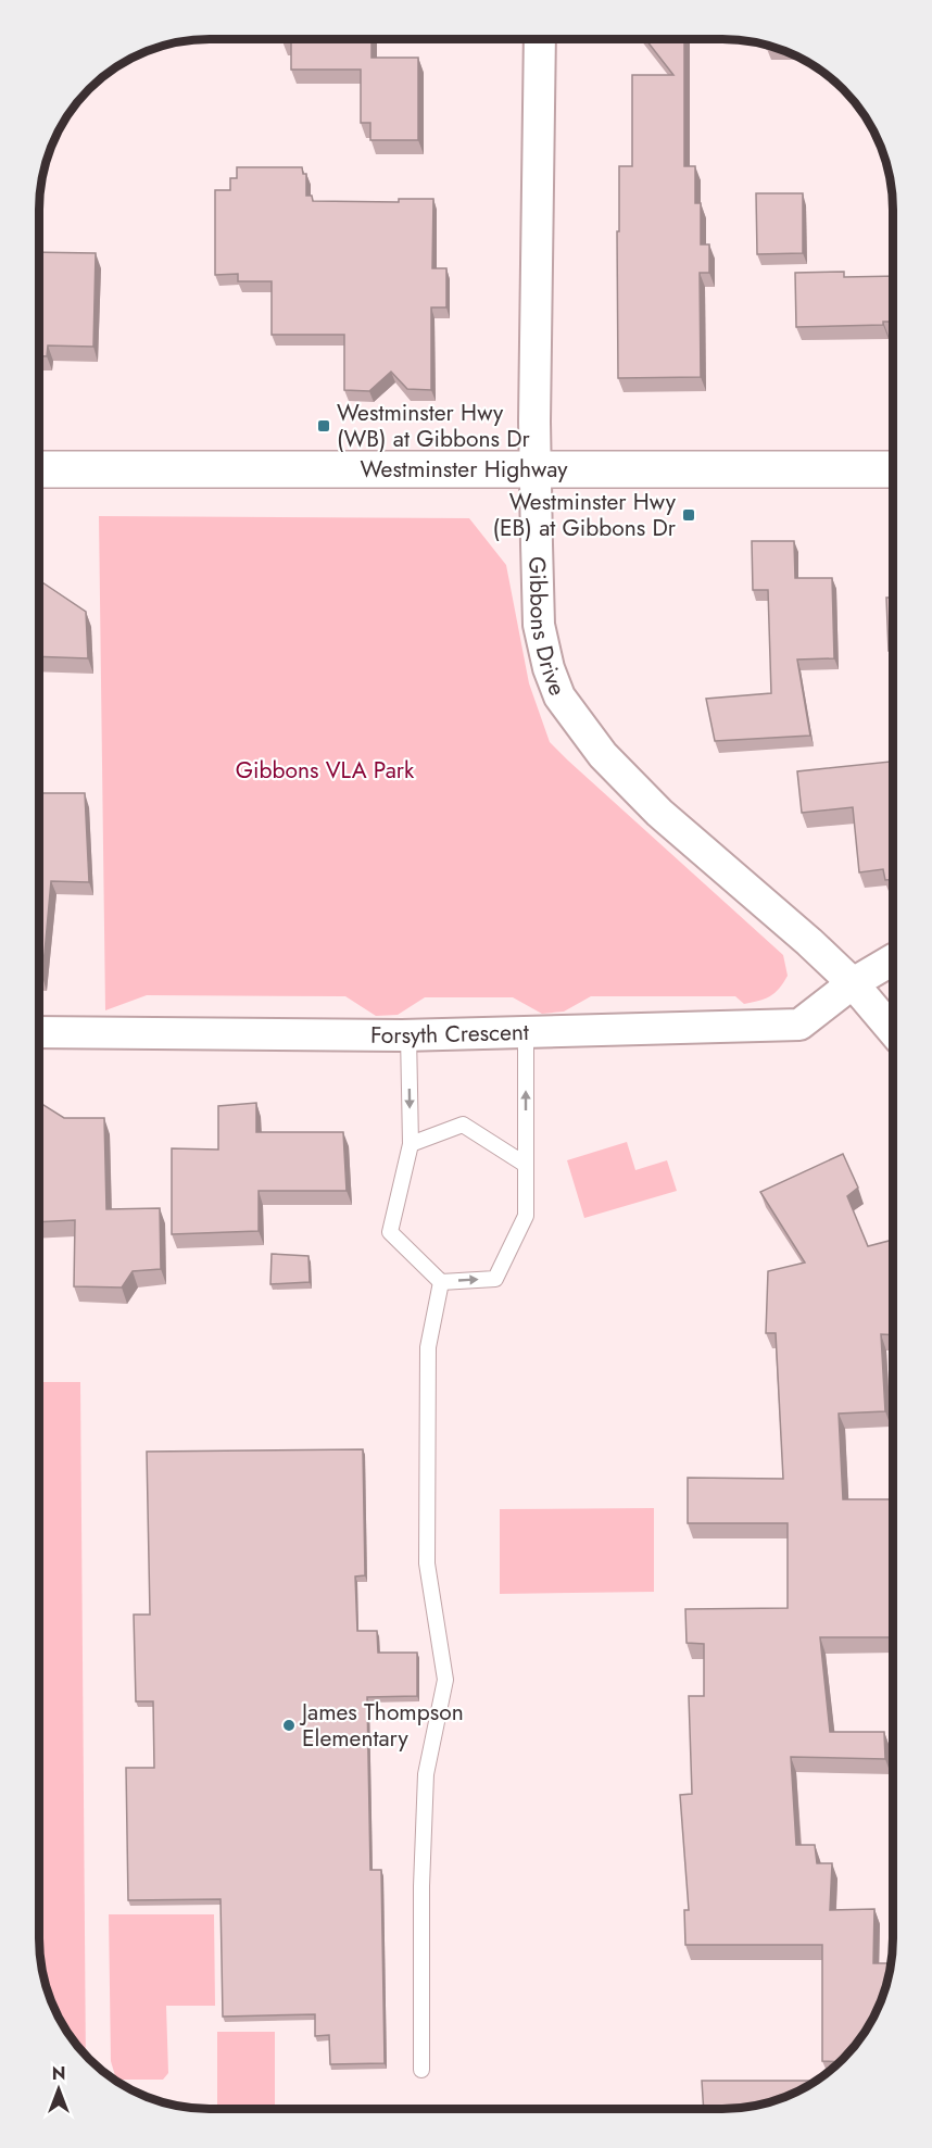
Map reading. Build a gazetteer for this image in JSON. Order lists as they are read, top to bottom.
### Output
{
  "streets": {
    "main road": ["Westminster Highway"],
    "street": ["Gibbons Drive", "Forsyth Crescent"]
  },
  "crossings": [
    ["Westminster Highway", "Gibbons Drive"],
    ["Gibbons Drive", "Forsyth Crescent"]
  ],
  "parks": ["Gibbons VLA Park"],
  "places": {
    "transit": ["Westminster Hwy (WB) at Gibbons Dr", "Westminster Hwy (EB) at Gibbons Dr"],
    "other": ["James Thompson Elementary"]
  },
  "north": "top"
}
